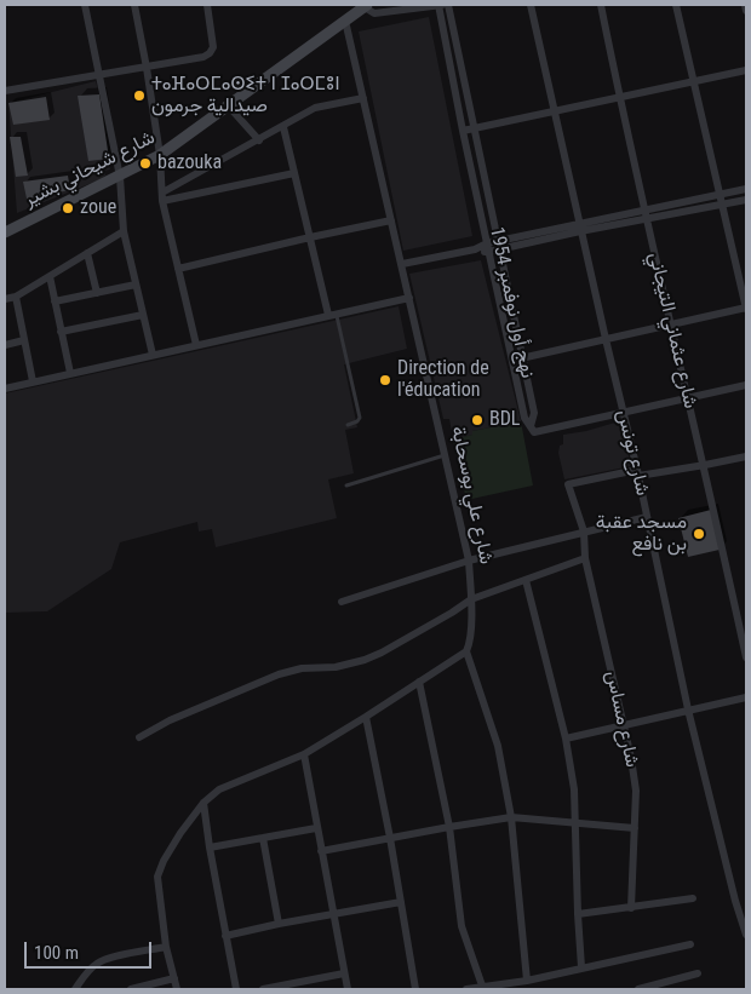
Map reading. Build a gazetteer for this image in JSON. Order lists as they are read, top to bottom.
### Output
{
  "streets": {
    "main road": ["شارع شيحاني بشير"],
    "street": [
      "نهج أول نوفمبر 1954",
      "شارع عثماني التيجاني",
      "شارع تونس",
      "شارع علي بوسحابة",
      "شارع مساس"
    ]
  },
  "crossings": [
    ["شارع شيحاني بشير", "شارع علي بوسحابة"],
    ["شارع تونس", "شارع مساس"]
  ],
  "places": [
    "ⵜⴰⴼⴰⵔⵎⴰⵙⵉⵜ ⵏ ⵊⴰⵔⵎⵓⵏ صيدالية جرمون",
    "bazouka",
    "zoue",
    "Direction de l'éducation",
    "BDL",
    "مسجد عقبة بن نافع"
  ],
  "scale_bar": "100 m"
}
